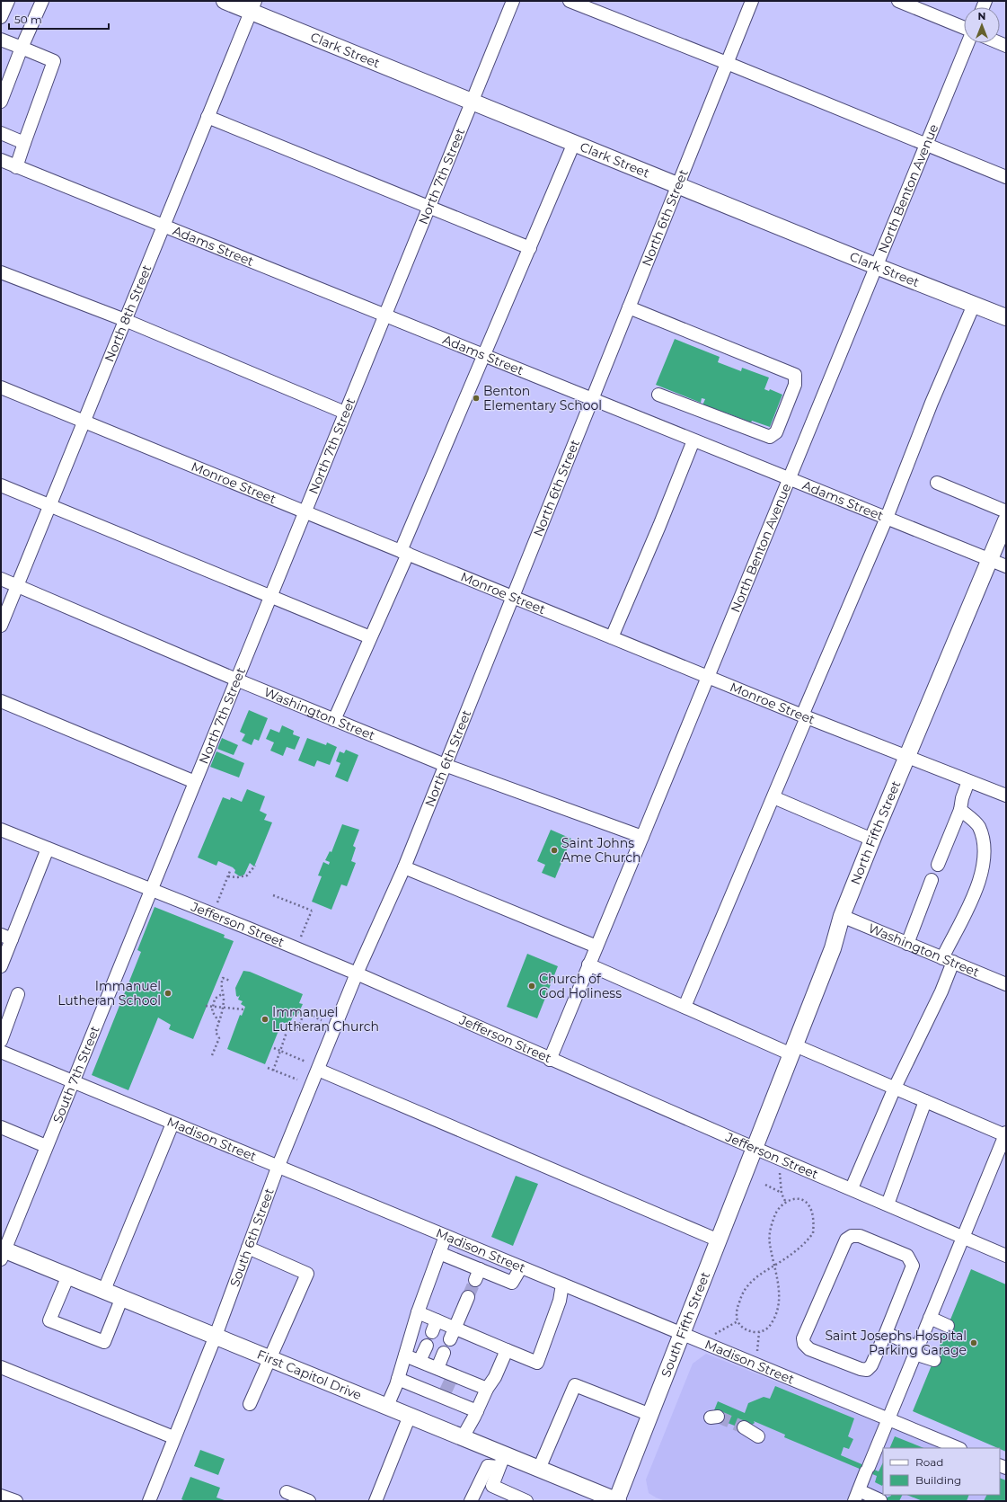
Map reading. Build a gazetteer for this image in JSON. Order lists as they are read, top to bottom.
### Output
{
  "streets": {
    "main road": [
      "Clark Street",
      "North Fifth Street",
      "South Fifth Street",
      "First Capitol Drive"
    ],
    "street": [
      "North 7th Street",
      "North Benton Avenue",
      "North 6th Street",
      "Adams Street",
      "North 8th Street",
      "Monroe Street",
      "Washington Street",
      "Jefferson Street",
      "South 7th Street",
      "Madison Street",
      "South 6th Street"
    ]
  },
  "crossings": [
    ["Clark Street", "North 7th Street"],
    ["Clark Street", "North Benton Avenue"],
    ["Clark Street", "North 6th Street"],
    ["Clark Street", "North 8th Street"],
    ["North 7th Street", "Adams Street"],
    ["North 7th Street", "Monroe Street"],
    ["North 7th Street", "Washington Street"],
    ["North 7th Street", "Jefferson Street"],
    ["North 7th Street", "South 7th Street"],
    ["North Benton Avenue", "Adams Street"],
    ["North Benton Avenue", "Monroe Street"],
    ["North Benton Avenue", "Washington Street"],
    ["North Benton Avenue", "Jefferson Street"],
    ["North 6th Street", "Adams Street"],
    ["North 6th Street", "Monroe Street"],
    ["North 6th Street", "Washington Street"],
    ["North 6th Street", "Jefferson Street"],
    ["North 6th Street", "South 6th Street"],
    ["Adams Street", "North 8th Street"],
    ["Adams Street", "North Fifth Street"],
    ["North 8th Street", "Monroe Street"],
    ["North 8th Street", "Washington Street"],
    ["Monroe Street", "North Fifth Street"],
    ["Washington Street", "North Fifth Street"],
    ["North Fifth Street", "Jefferson Street"],
    ["North Fifth Street", "South Fifth Street"],
    ["Jefferson Street", "South 7th Street"],
    ["Jefferson Street", "South 6th Street"],
    ["Jefferson Street", "South Fifth Street"],
    ["South 7th Street", "Madison Street"],
    ["South 7th Street", "First Capitol Drive"],
    ["Madison Street", "South 6th Street"],
    ["Madison Street", "South Fifth Street"],
    ["South 6th Street", "First Capitol Drive"],
    ["South Fifth Street", "First Capitol Drive"]
  ],
  "places": [
    "Benton Elementary School",
    "Saint Johns Ame Church",
    "Church of God Holiness",
    "Immanuel Lutheran School",
    "Immanuel Lutheran Church",
    "Saint Josephs Hospital Parking Garage"
  ],
  "legend": ["Road", "Building"],
  "scale_bar": "50 m",
  "north": "top"
}
